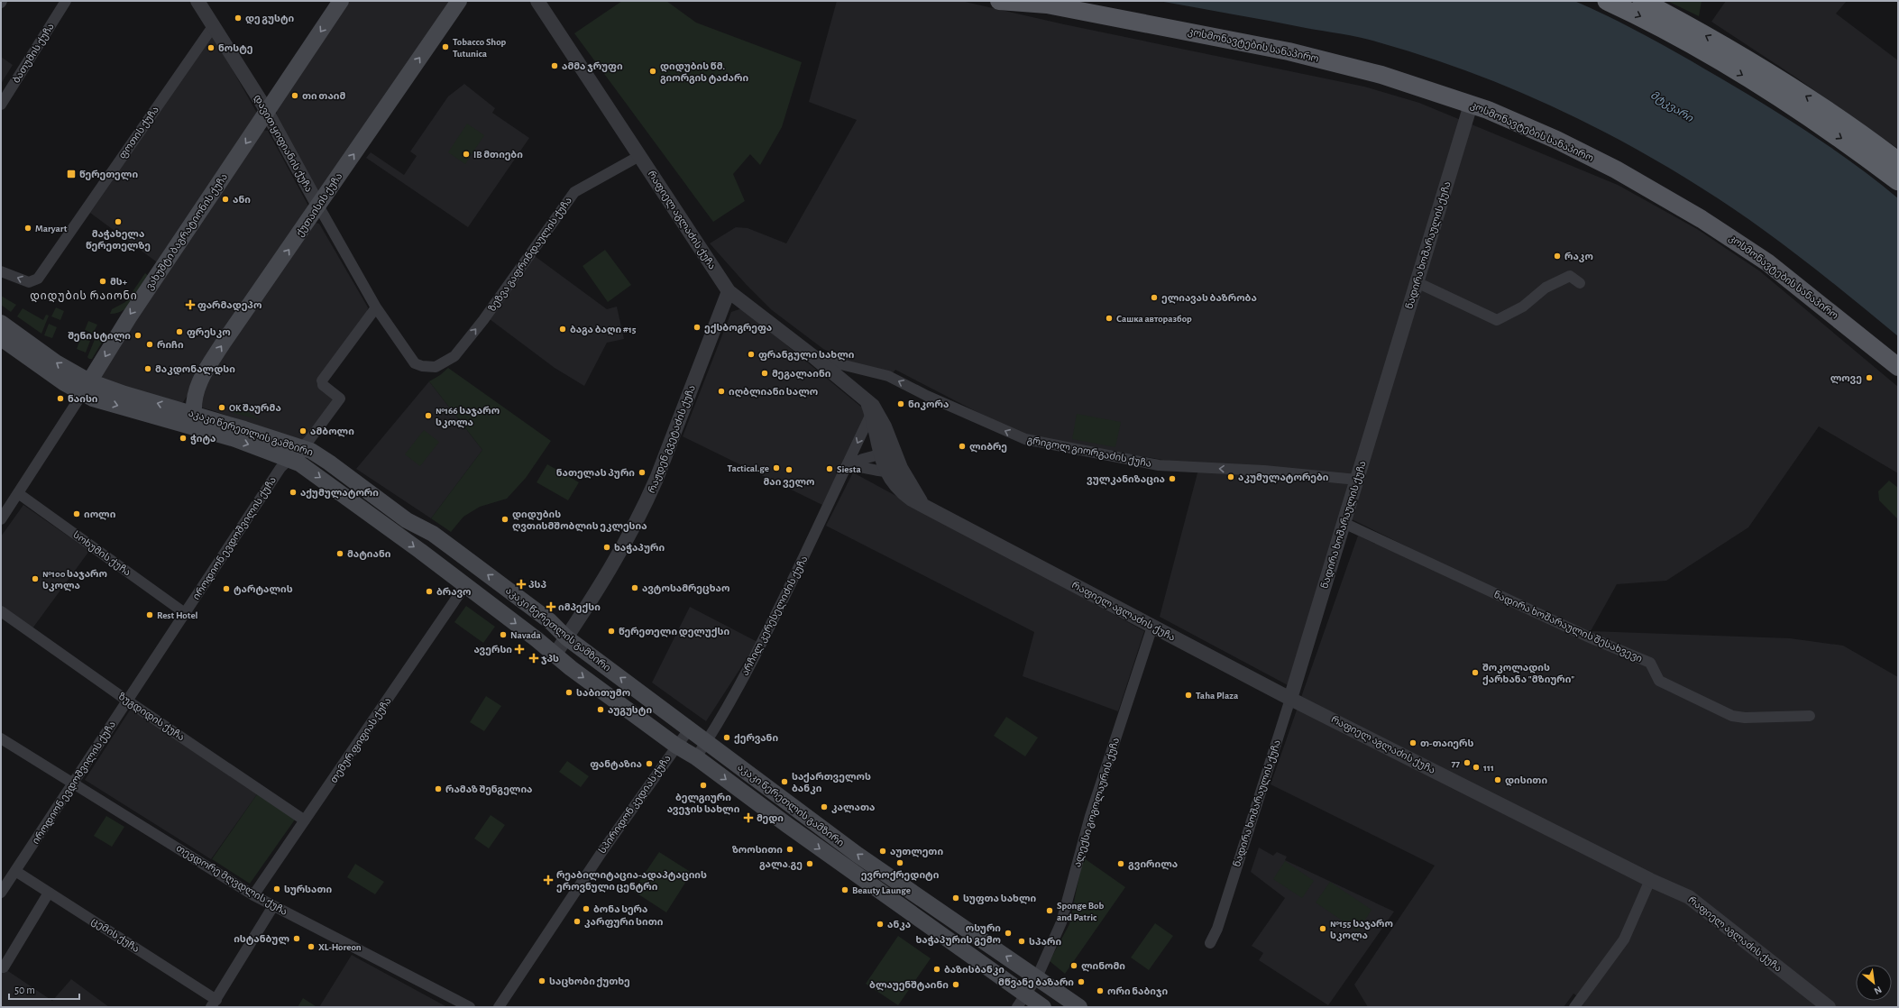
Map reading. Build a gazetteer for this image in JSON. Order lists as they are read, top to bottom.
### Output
{
  "streets": {
    "main road": [
      "კოსმონავტების სანაპირო",
      "ქუთაისის ქუჩა",
      "ვახუშტი ბაგრატიონის ქუჩა",
      "აკაკი წერეთლის გამზირი"
    ],
    "street": [
      "ბათუმის ქუჩა",
      "ფოთის ქუჩა",
      "დავით ყიფიანის ქუჩა",
      "რაფიელ აგლაძის ქუჩა",
      "ნადირა ხოშარაულის ქუჩა",
      "ზეზვა გაფრინდაულის ქუჩა",
      "რაჟდენ გვეტაძის ქუჩა",
      "გრიგოლ გიორგაძის ქუჩა",
      "იროდიონ ევდოშვილის ქუჩა",
      "სოხუმის ქუჩა",
      "არჩილ კერესელიძის ქუჩა",
      "ნადირა ხოშარაულის შესახვევი",
      "ზუგდიდის ქუჩა",
      "თემურ ფიფიას ქუჩა",
      "ალექსი გოგოლაურის ქუჩა",
      "სპირიდონ კედიას ქუჩა",
      "თევდორე მღვდლის ქუჩა",
      "ცემის ქუჩა"
    ]
  },
  "crossings": [
    ["კოსმონავტების სანაპირო", "ნადირა ხოშარაულის ქუჩა"],
    ["ფოთის ქუჩა", "დავით ყიფიანის ქუჩა"],
    ["დავით ყიფიანის ქუჩა", "ქუთაისის ქუჩა"],
    ["დავით ყიფიანის ქუჩა", "ვახუშტი ბაგრატიონის ქუჩა"],
    ["დავით ყიფიანის ქუჩა", "ზეზვა გაფრინდაულის ქუჩა"],
    ["დავით ყიფიანის ქუჩა", "იროდიონ ევდოშვილის ქუჩა"],
    ["ქუთაისის ქუჩა", "აკაკი წერეთლის გამზირი"],
    ["რაფიელ აგლაძის ქუჩა", "ნადირა ხოშარაულის ქუჩა"],
    ["რაფიელ აგლაძის ქუჩა", "ზეზვა გაფრინდაულის ქუჩა"],
    ["რაფიელ აგლაძის ქუჩა", "რაჟდენ გვეტაძის ქუჩა"],
    ["რაფიელ აგლაძის ქუჩა", "გრიგოლ გიორგაძის ქუჩა"],
    ["რაფიელ აგლაძის ქუჩა", "არჩილ კერესელიძის ქუჩა"],
    ["რაფიელ აგლაძის ქუჩა", "ალექსი გოგოლაურის ქუჩა"],
    ["ვახუშტი ბაგრატიონის ქუჩა", "აკაკი წერეთლის გამზირი"],
    ["ვახუშტი ბაგრატიონის ქუჩა", "სოხუმის ქუჩა"],
    ["ნადირა ხოშარაულის ქუჩა", "გრიგოლ გიორგაძის ქუჩა"],
    ["ნადირა ხოშარაულის ქუჩა", "ნადირა ხოშარაულის შესახვევი"],
    ["აკაკი წერეთლის გამზირი", "რაჟდენ გვეტაძის ქუჩა"],
    ["აკაკი წერეთლის გამზირი", "იროდიონ ევდოშვილის ქუჩა"],
    ["აკაკი წერეთლის გამზირი", "არჩილ კერესელიძის ქუჩა"],
    ["აკაკი წერეთლის გამზირი", "თემურ ფიფიას ქუჩა"],
    ["აკაკი წერეთლის გამზირი", "ალექსი გოგოლაურის ქუჩა"],
    ["აკაკი წერეთლის გამზირი", "სპირიდონ კედიას ქუჩა"],
    ["იროდიონ ევდოშვილის ქუჩა", "სოხუმის ქუჩა"],
    ["იროდიონ ევდოშვილის ქუჩა", "ზუგდიდის ქუჩა"],
    ["იროდიონ ევდოშვილის ქუჩა", "თევდორე მღვდლის ქუჩა"],
    ["იროდიონ ევდოშვილის ქუჩა", "ცემის ქუჩა"],
    ["ზუგდიდის ქუჩა", "თემურ ფიფიას ქუჩა"],
    ["თემურ ფიფიას ქუჩა", "თევდორე მღვდლის ქუჩა"]
  ],
  "one_way": [
    "ფოთის ქუჩა",
    "ქუთაისის ქუჩა",
    "ვახუშტი ბაგრატიონის ქუჩა",
    "ზეზვა გაფრინდაულის ქუჩა",
    "გრიგოლ გიორგაძის ქუჩა"
  ],
  "districts": ["დიდუბის რაიონი"],
  "water": ["მტკვარი"],
  "places": {
    "other": [
      "დე გუსტი",
      "Tobacco Shop Tutunica",
      "ნოსტე",
      "ამმა ჯრუფი",
      "დიდუბის წმ. გიორგის ტაძარი",
      "თი თაიმ",
      "IB მთიები",
      "ანი",
      "მაჭახელა წერეთელზე",
      "Maryart",
      "რაკო",
      "მს+",
      "ელიავას ბაზრობა",
      "Сашка авторазбор",
      "ექსბოგრეფა",
      "ბაგა ბაღი #15",
      "ფრესკო",
      "შენი სტილი",
      "რიჩი",
      "ფრანგული სახლი",
      "მაკდონალდსი",
      "მეგალაინი",
      "ლოვე",
      "იღბლიანი სალო",
      "ნაისი",
      "ნიკორა",
      "OK შაურმა",
      "№166 საჯარო სკოლა",
      "ამბოლი",
      "ჭიტა",
      "ლიბრე",
      "Tactical.ge",
      "Siesta",
      "მაი ველო",
      "ნათელას პური",
      "აკუმულატორები",
      "ვულკანიზაცია",
      "აქუმულატორი",
      "იოლი",
      "დიდუბის ღვთისმშობლის ეკლესია",
      "ხაჭაპური",
      "მატიანი",
      "№100 საჯარო სკოლა",
      "ავტოსამრეცხაო",
      "ტარტალის",
      "ბრავო",
      "Rest Hotel",
      "წერეთელი დელუქსი",
      "Navada",
      "შოკოლადის ქარხანა \"მზიური\"",
      "საბითუმო",
      "Taha Plaza",
      "აუგუსტი",
      "ქერვანი",
      "თ-თაიერს",
      "77",
      "ფანტაზია",
      "111",
      "დისითი",
      "საქართველოს ბანკი",
      "ბელგიური ავეჯის სახლი",
      "რამაზ შენგელია",
      "კალათა",
      "ზოოსითი",
      "აუთლეთი",
      "ევროქრედიტი",
      "გალა.გე",
      "გვირილა",
      "სურსათი",
      "Beauty Launge",
      "სუფთა სახლი",
      "ბონა სერა",
      "Sponge Bob and Patric",
      "კარფური სითი",
      "ანკა",
      "№155 საჯარო სკოლა",
      "ოსური ხაჭაპურის გემო",
      "ისტანბულ",
      "სპარი",
      "XL-Horeon",
      "ლინომი",
      "ბაზისბანკი",
      "საცხობი ქუთხე",
      "მწვანე ბაზარი",
      "ბლაუენშტაინი",
      "ორი ნაბიჯი"
    ],
    "transit": ["წერეთელი"],
    "health": [
      "ფარმადეპო",
      "პსპ",
      "იმპექსი",
      "ავერსი",
      "ჯპს",
      "მედი",
      "რეაბილიტაცია-ადაპტაციის ეროვნული ცენტრი"
    ]
  },
  "scale_bar": "50 m",
  "north": "bottom right"
}
